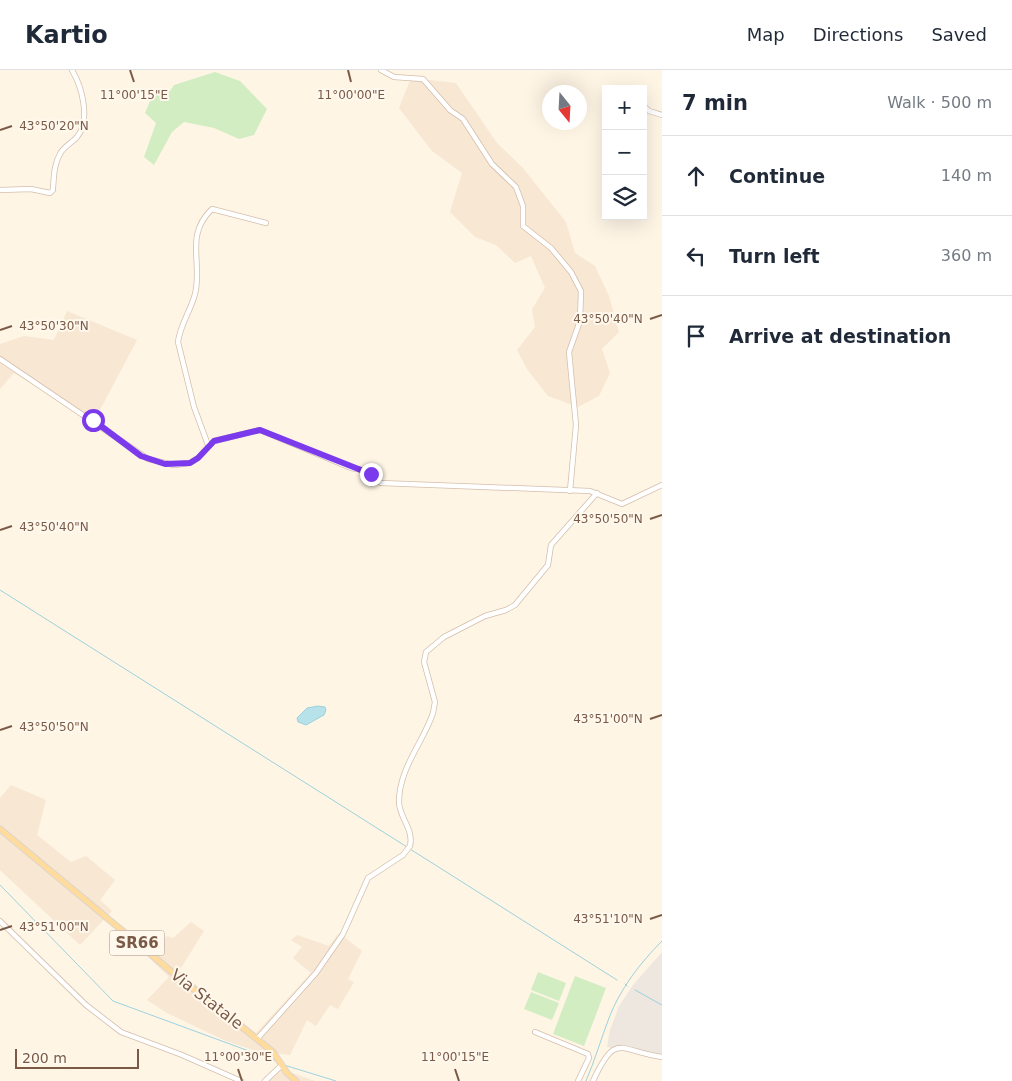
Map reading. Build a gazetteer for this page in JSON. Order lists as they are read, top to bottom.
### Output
{
  "streets": {
    "main road": ["SR66", "Via Statale"]
  },
  "crossings": [
    ["SR66", "Via Statale"]
  ],
  "scale_bar": "200 m",
  "north": "bottom",
  "page": {
    "header": "Kartio",
    "nav": ["Map", "Directions", "Saved"],
    "heading": ["7 min", "Walk · 500 m"],
    "map_buttons": ["+", "−"],
    "list": [
      ["Continue", "140 m"],
      ["Turn left", "360 m"],
      "Arrive at destination"
    ],
    "scale": "200 m"
  },
  "coordinates": [
    "11°00'15\"E",
    "11°00'00\"E",
    "43°50'20\"N",
    "43°50'40\"N",
    "43°50'30\"N",
    "43°50'50\"N",
    "43°51'00\"N",
    "43°51'10\"N",
    "11°00'30\"E"
  ]
}
